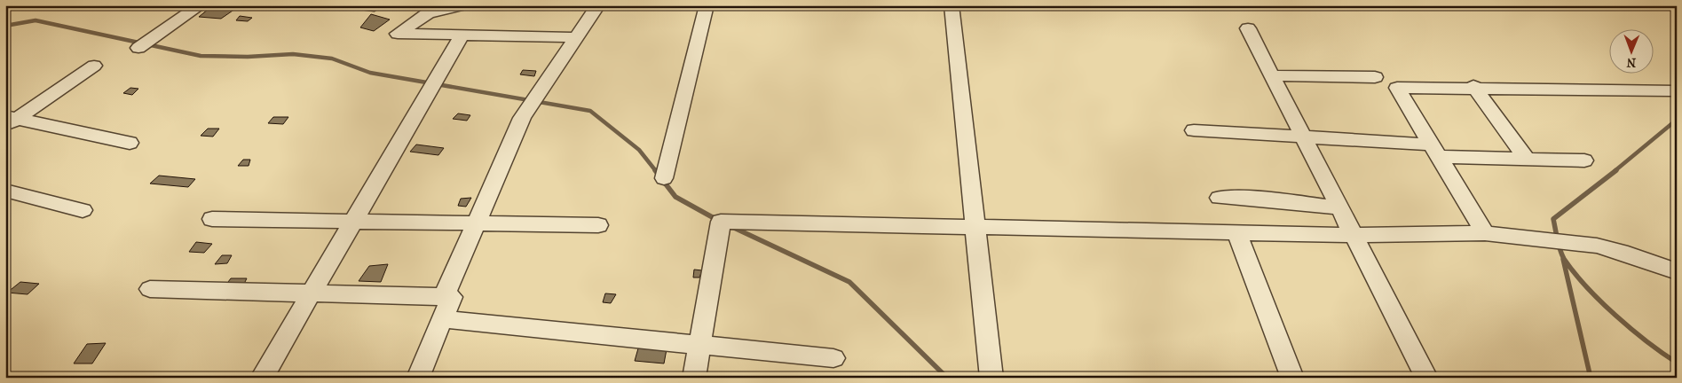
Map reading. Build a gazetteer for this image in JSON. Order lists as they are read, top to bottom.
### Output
{
  "north": "bottom"
}
